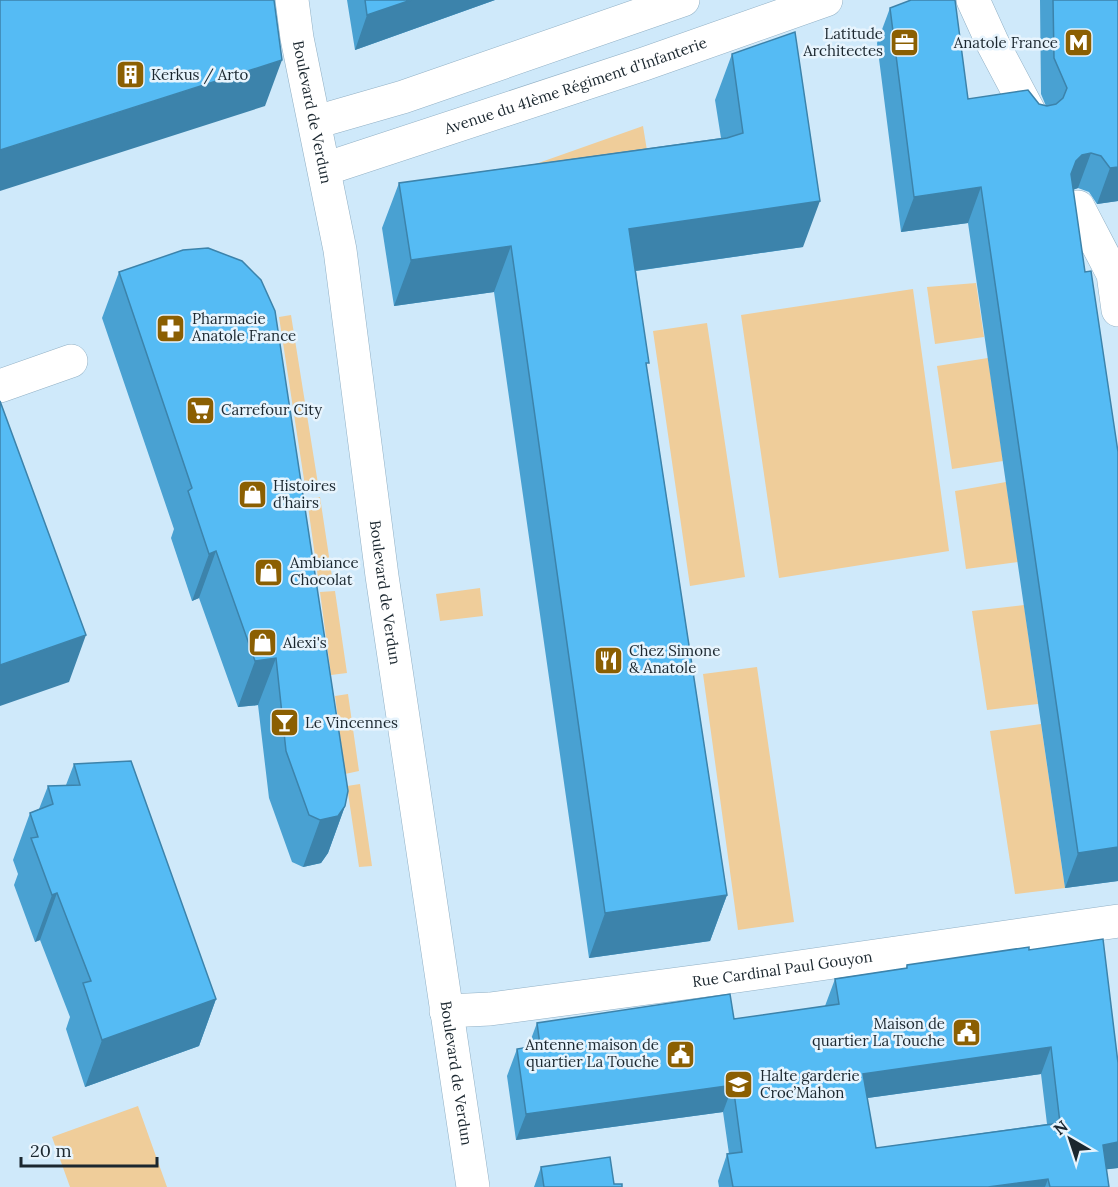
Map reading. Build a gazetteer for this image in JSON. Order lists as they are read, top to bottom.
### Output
{
  "streets": {
    "street": ["Avenue du 41ème Régiment d'Infanterie", "Boulevard de Verdun", "Rue Cardinal Paul Gouyon"]
  },
  "crossings": [
    ["Avenue du 41ème Régiment d'Infanterie", "Boulevard de Verdun"],
    ["Boulevard de Verdun", "Rue Cardinal Paul Gouyon"]
  ],
  "places": {
    "office": ["Latitude Architectes"],
    "metro station": ["Anatole France"],
    "building": ["Kerkus / Arto"],
    "pharmacy": ["Pharmacie Anatole France"],
    "supermarket": ["Carrefour City"],
    "shop": ["Histoires d’hairs", "Ambiance Chocolat", "Alexi's"],
    "restaurant": ["Chez Simone & Anatole"],
    "bar": ["Le Vincennes"],
    "public building": ["Maison de quartier La Touche", "Antenne maison de quartier La Touche"],
    "school or university": ["Halte garderie Croc’Mahon"]
  },
  "scale_bar": "20 m",
  "north": "top left"
}
